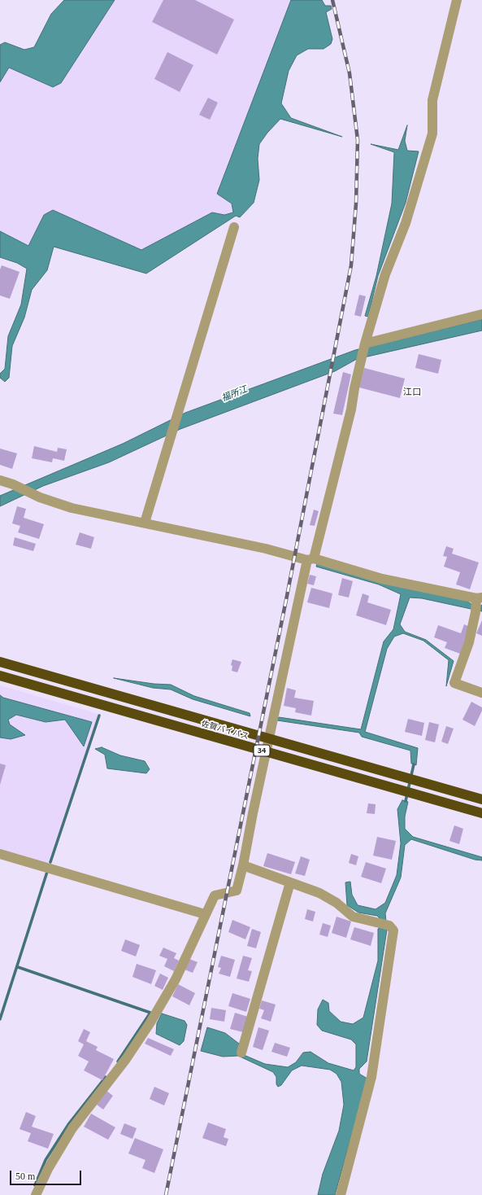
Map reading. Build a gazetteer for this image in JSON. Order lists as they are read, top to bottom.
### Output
{
  "streets": {
    "highway": ["佐賀バイパス", "34"]
  },
  "districts": ["江口"],
  "water": ["福所江"],
  "scale_bar": "50 m"
}
